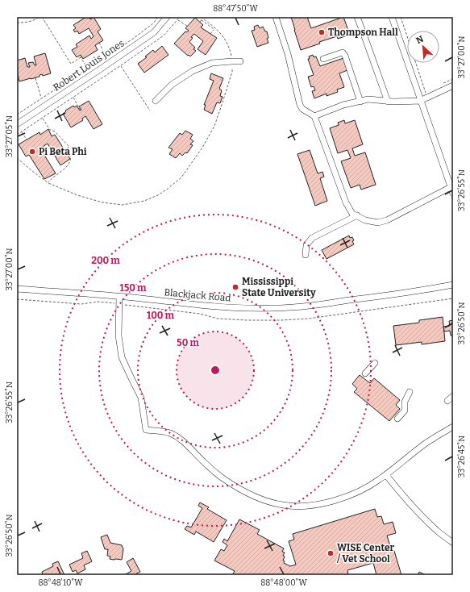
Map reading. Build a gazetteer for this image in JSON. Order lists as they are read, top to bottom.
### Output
{
  "streets": {
    "street": ["Robert Louis Jones", "Blackjack Road"]
  },
  "places": [
    "Thompson Hall",
    "Pi Beta Phi",
    "Mississippi State University",
    "WISE Center / Vet School"
  ],
  "north": "top left",
  "coordinates": [
    "88°47'50\"W",
    "33°27'00\"N",
    "33°27'05\"N",
    "33°26'55\"N",
    "33°26'50\"N",
    "33°26'45\"N",
    "88°48'10\"W",
    "88°48'00\"W"
  ],
  "rings": [
    "200 m",
    "150 m",
    "100 m",
    "50 m"
  ]
}
